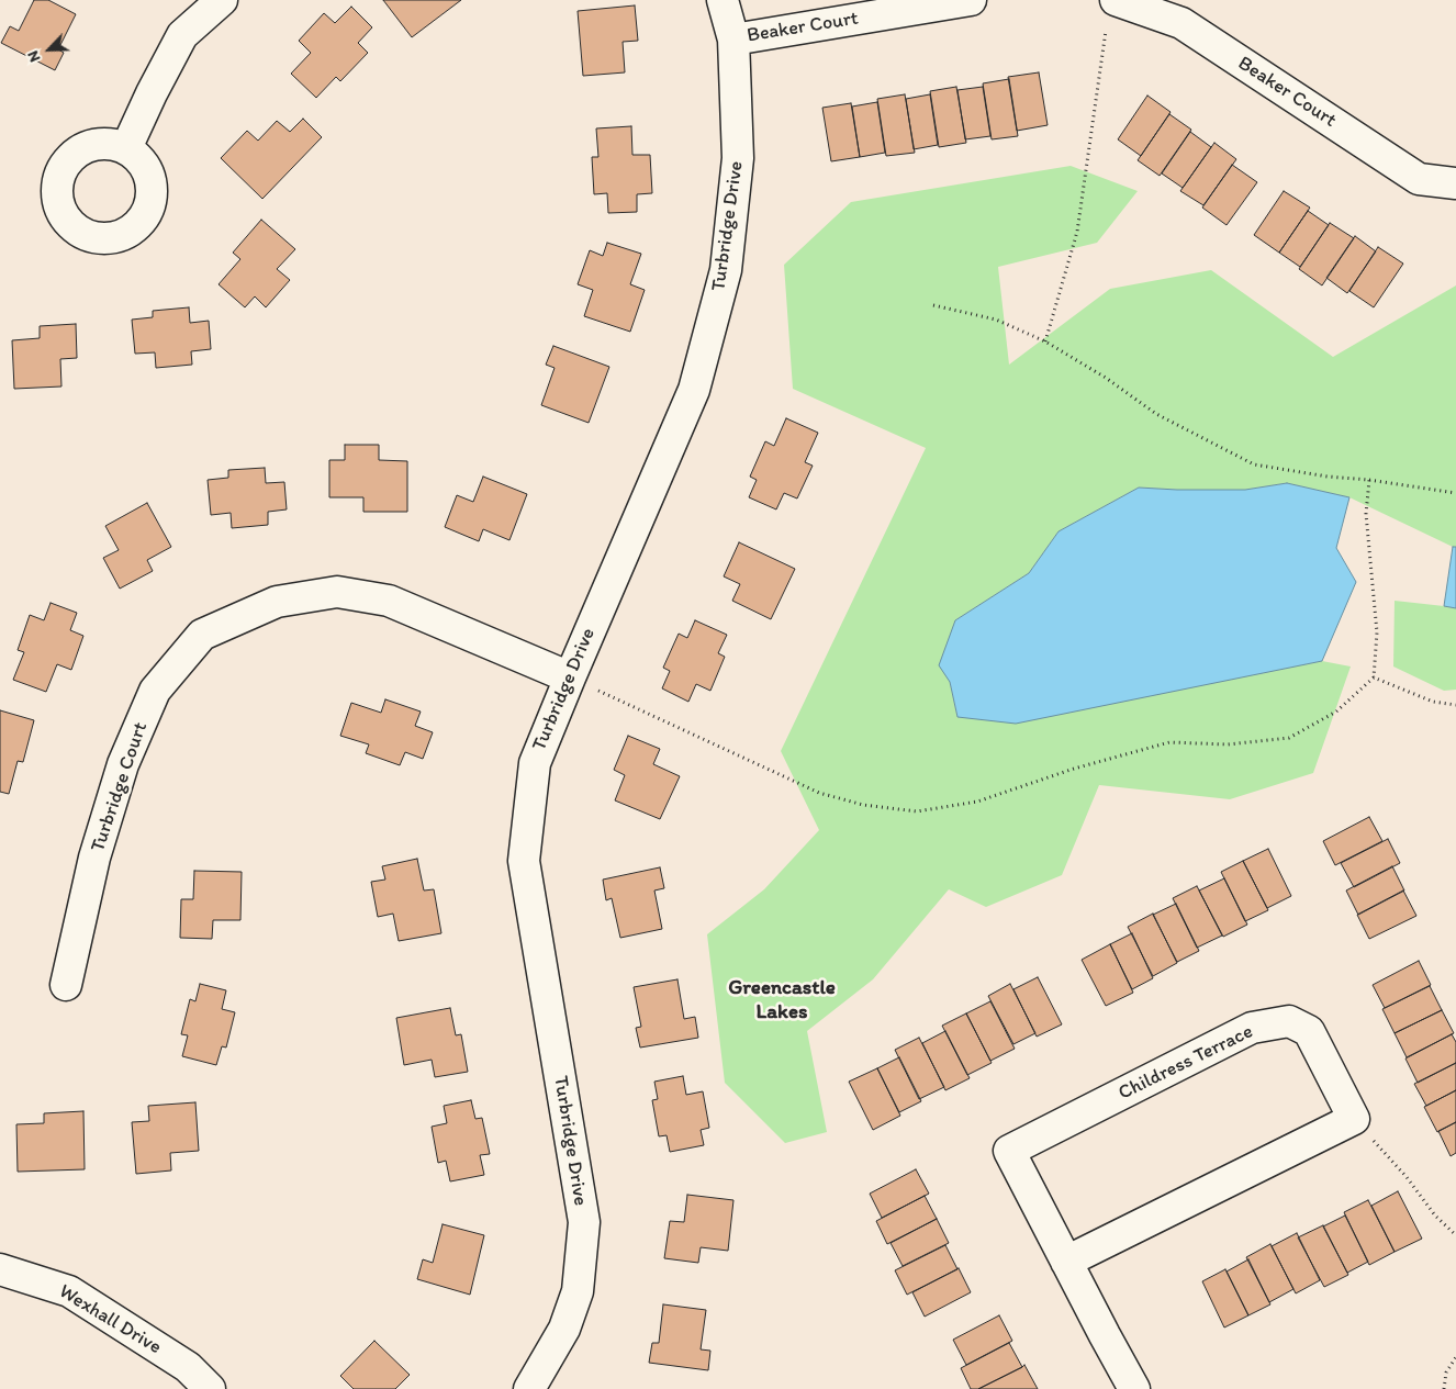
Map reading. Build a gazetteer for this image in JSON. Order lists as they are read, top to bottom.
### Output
{
  "streets": {
    "street": [
      "Beaker Court",
      "Turbridge Drive",
      "Turbridge Court",
      "Childress Terrace",
      "Wexhall Drive"
    ]
  },
  "crossings": [
    ["Beaker Court", "Turbridge Drive"],
    ["Turbridge Drive", "Turbridge Court"]
  ],
  "districts": ["Greencastle Lakes"],
  "north": "bottom left"
}
